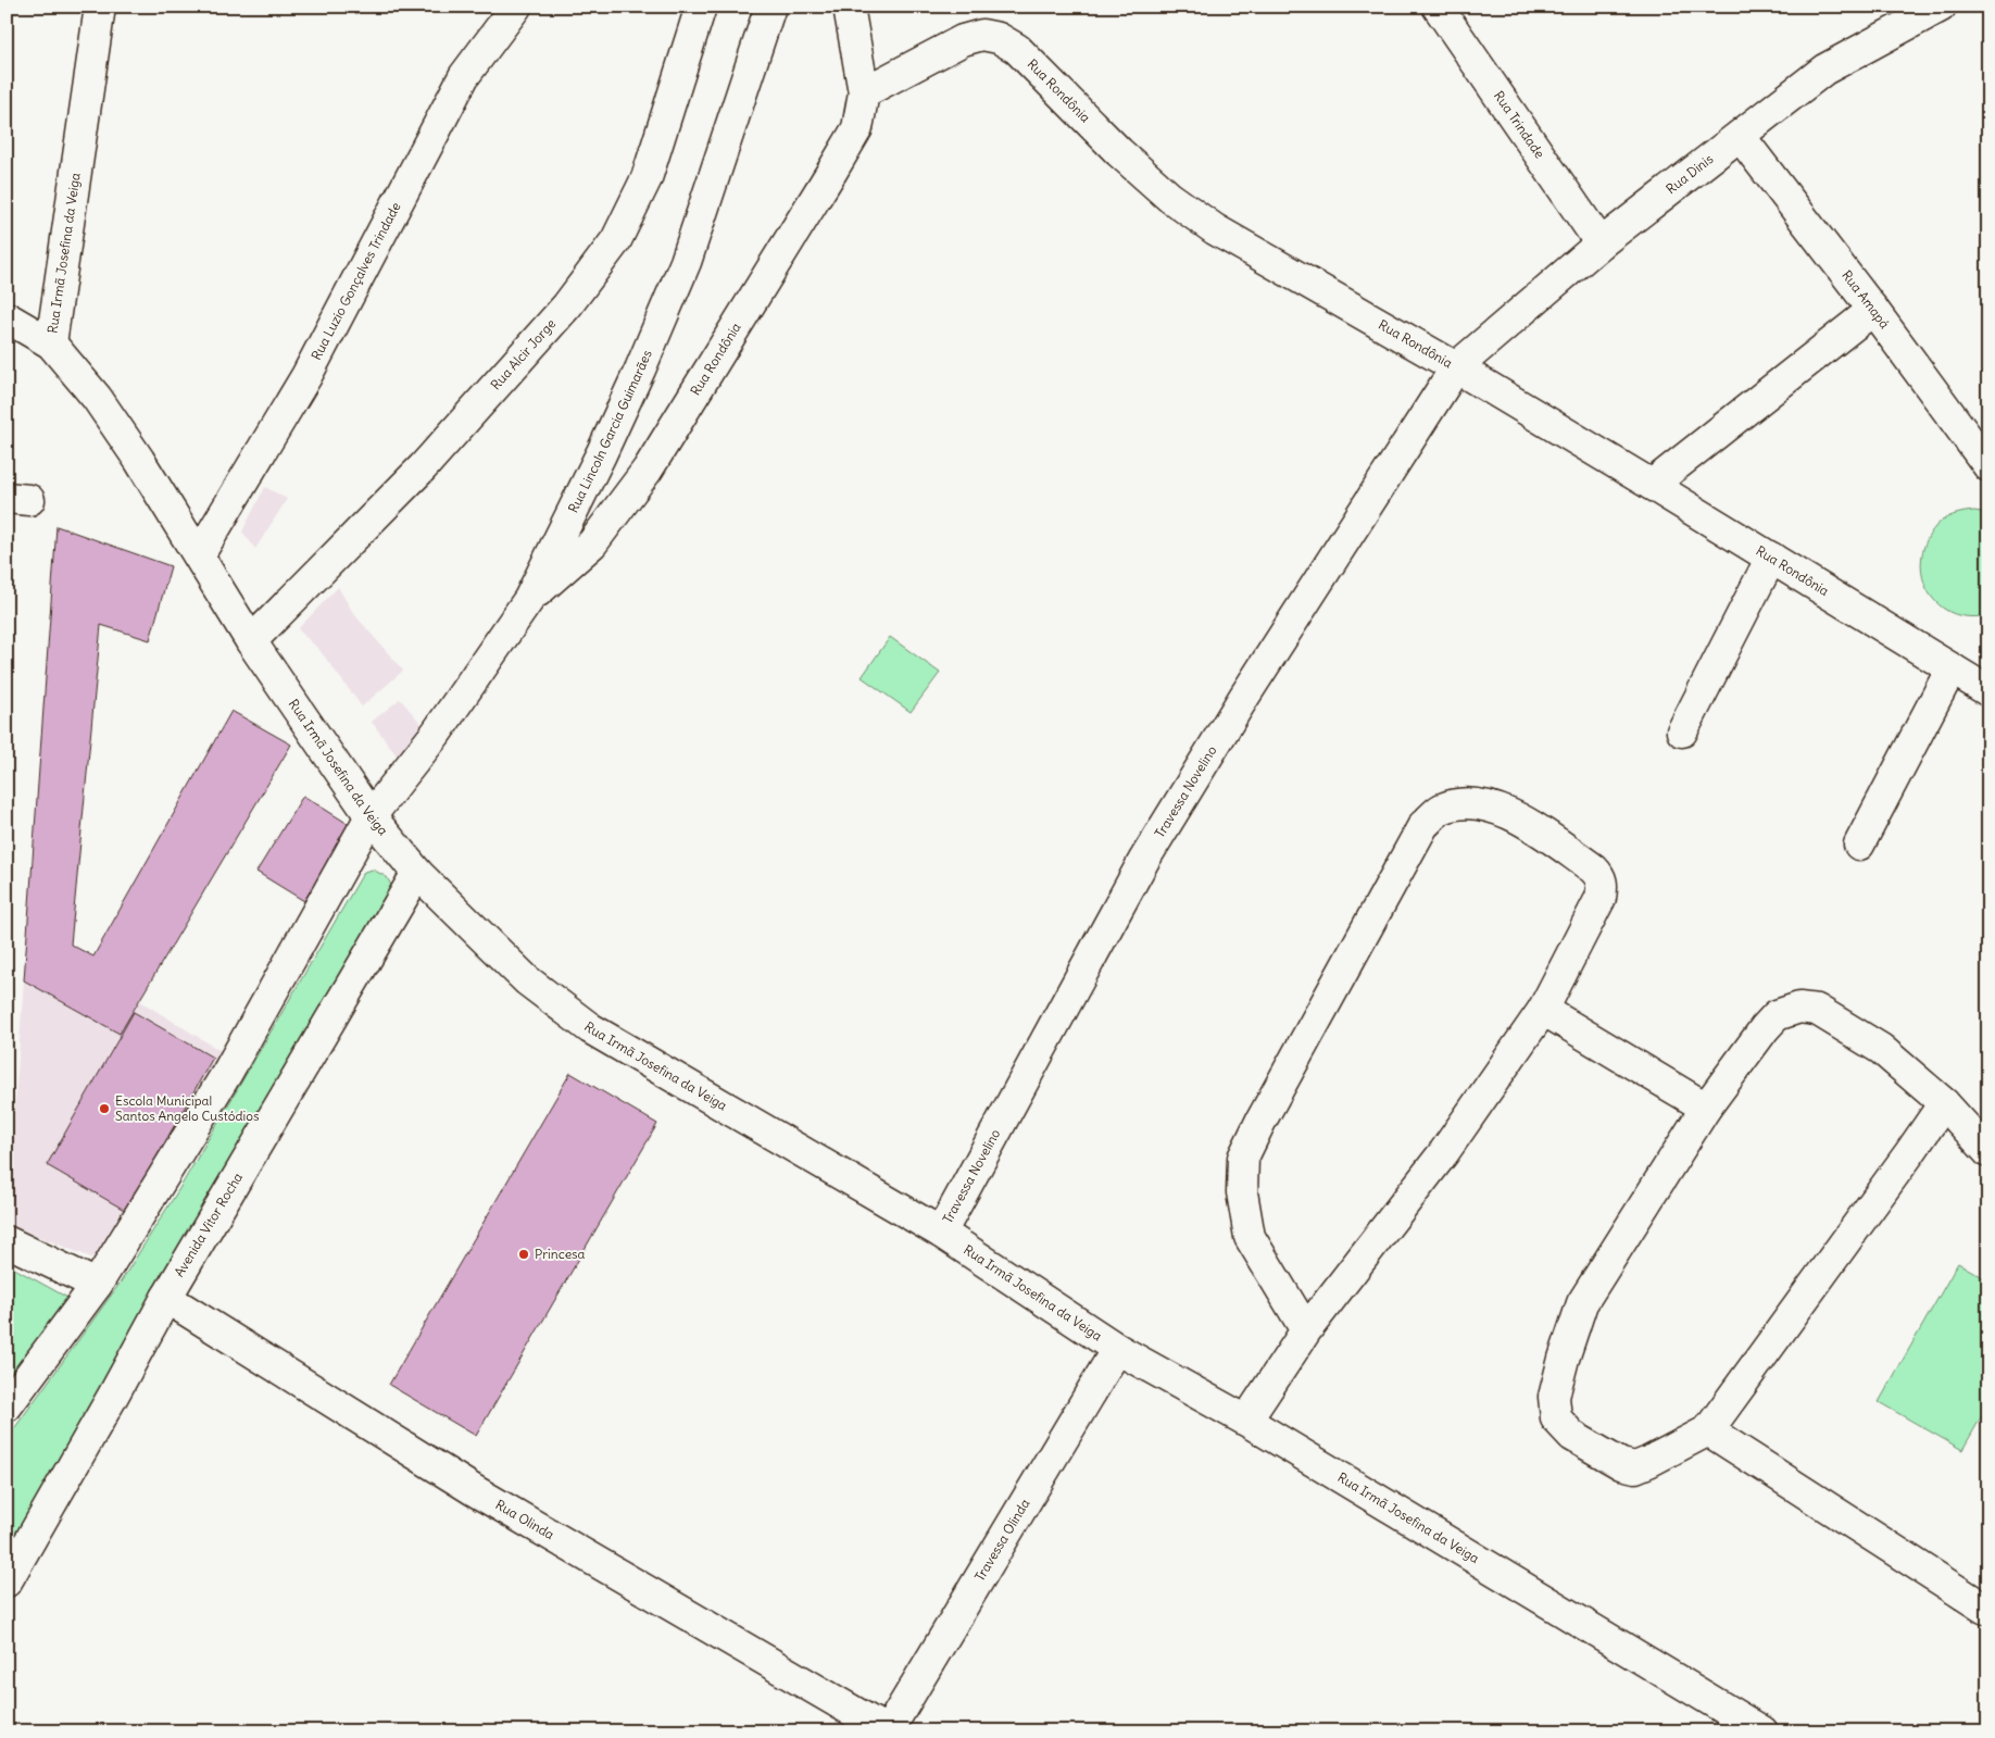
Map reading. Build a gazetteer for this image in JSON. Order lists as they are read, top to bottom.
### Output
{
  "streets": {
    "street": [
      "Rua Rondônia",
      "Rua Trindade",
      "Rua Dinis",
      "Rua Irmã Josefina da Veiga",
      "Rua Luzio Gonçalves Trindade",
      "Rua Amapá",
      "Rua Alcir Jorge",
      "Rua Lincoln Garcia Guimarães",
      "Travessa Novelino",
      "Avenida Vitor Rocha",
      "Rua Olinda",
      "Travessa Olinda"
    ]
  },
  "crossings": [
    ["Rua Rondônia", "Rua Dinis"],
    ["Rua Rondônia", "Rua Lincoln Garcia Guimarães"],
    ["Rua Rondônia", "Travessa Novelino"],
    ["Rua Trindade", "Rua Dinis"],
    ["Rua Dinis", "Rua Amapá"],
    ["Rua Dinis", "Travessa Novelino"],
    ["Rua Irmã Josefina da Veiga", "Rua Luzio Gonçalves Trindade"],
    ["Rua Irmã Josefina da Veiga", "Rua Alcir Jorge"],
    ["Rua Irmã Josefina da Veiga", "Rua Lincoln Garcia Guimarães"],
    ["Rua Irmã Josefina da Veiga", "Travessa Novelino"],
    ["Rua Irmã Josefina da Veiga", "Avenida Vitor Rocha"],
    ["Rua Irmã Josefina da Veiga", "Travessa Olinda"],
    ["Avenida Vitor Rocha", "Rua Olinda"],
    ["Rua Olinda", "Travessa Olinda"]
  ],
  "places": ["Escola Municipal Santos Angelo Custódios", "Princesa"]
}
